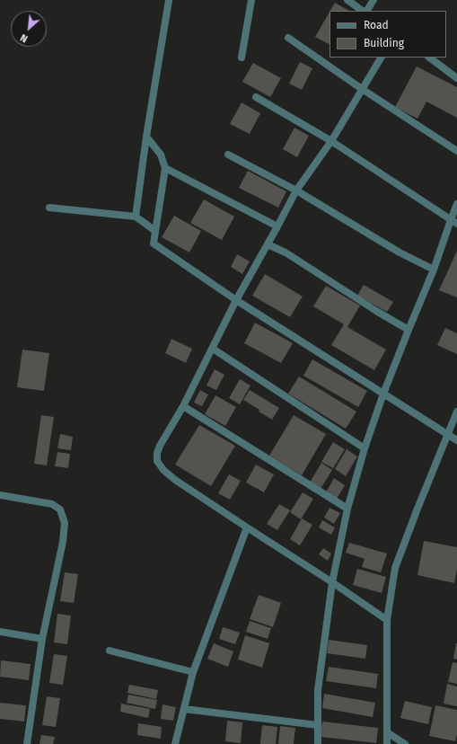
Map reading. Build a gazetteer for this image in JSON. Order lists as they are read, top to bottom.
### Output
{
  "legend": ["Road", "Building"],
  "north": "bottom left"
}
